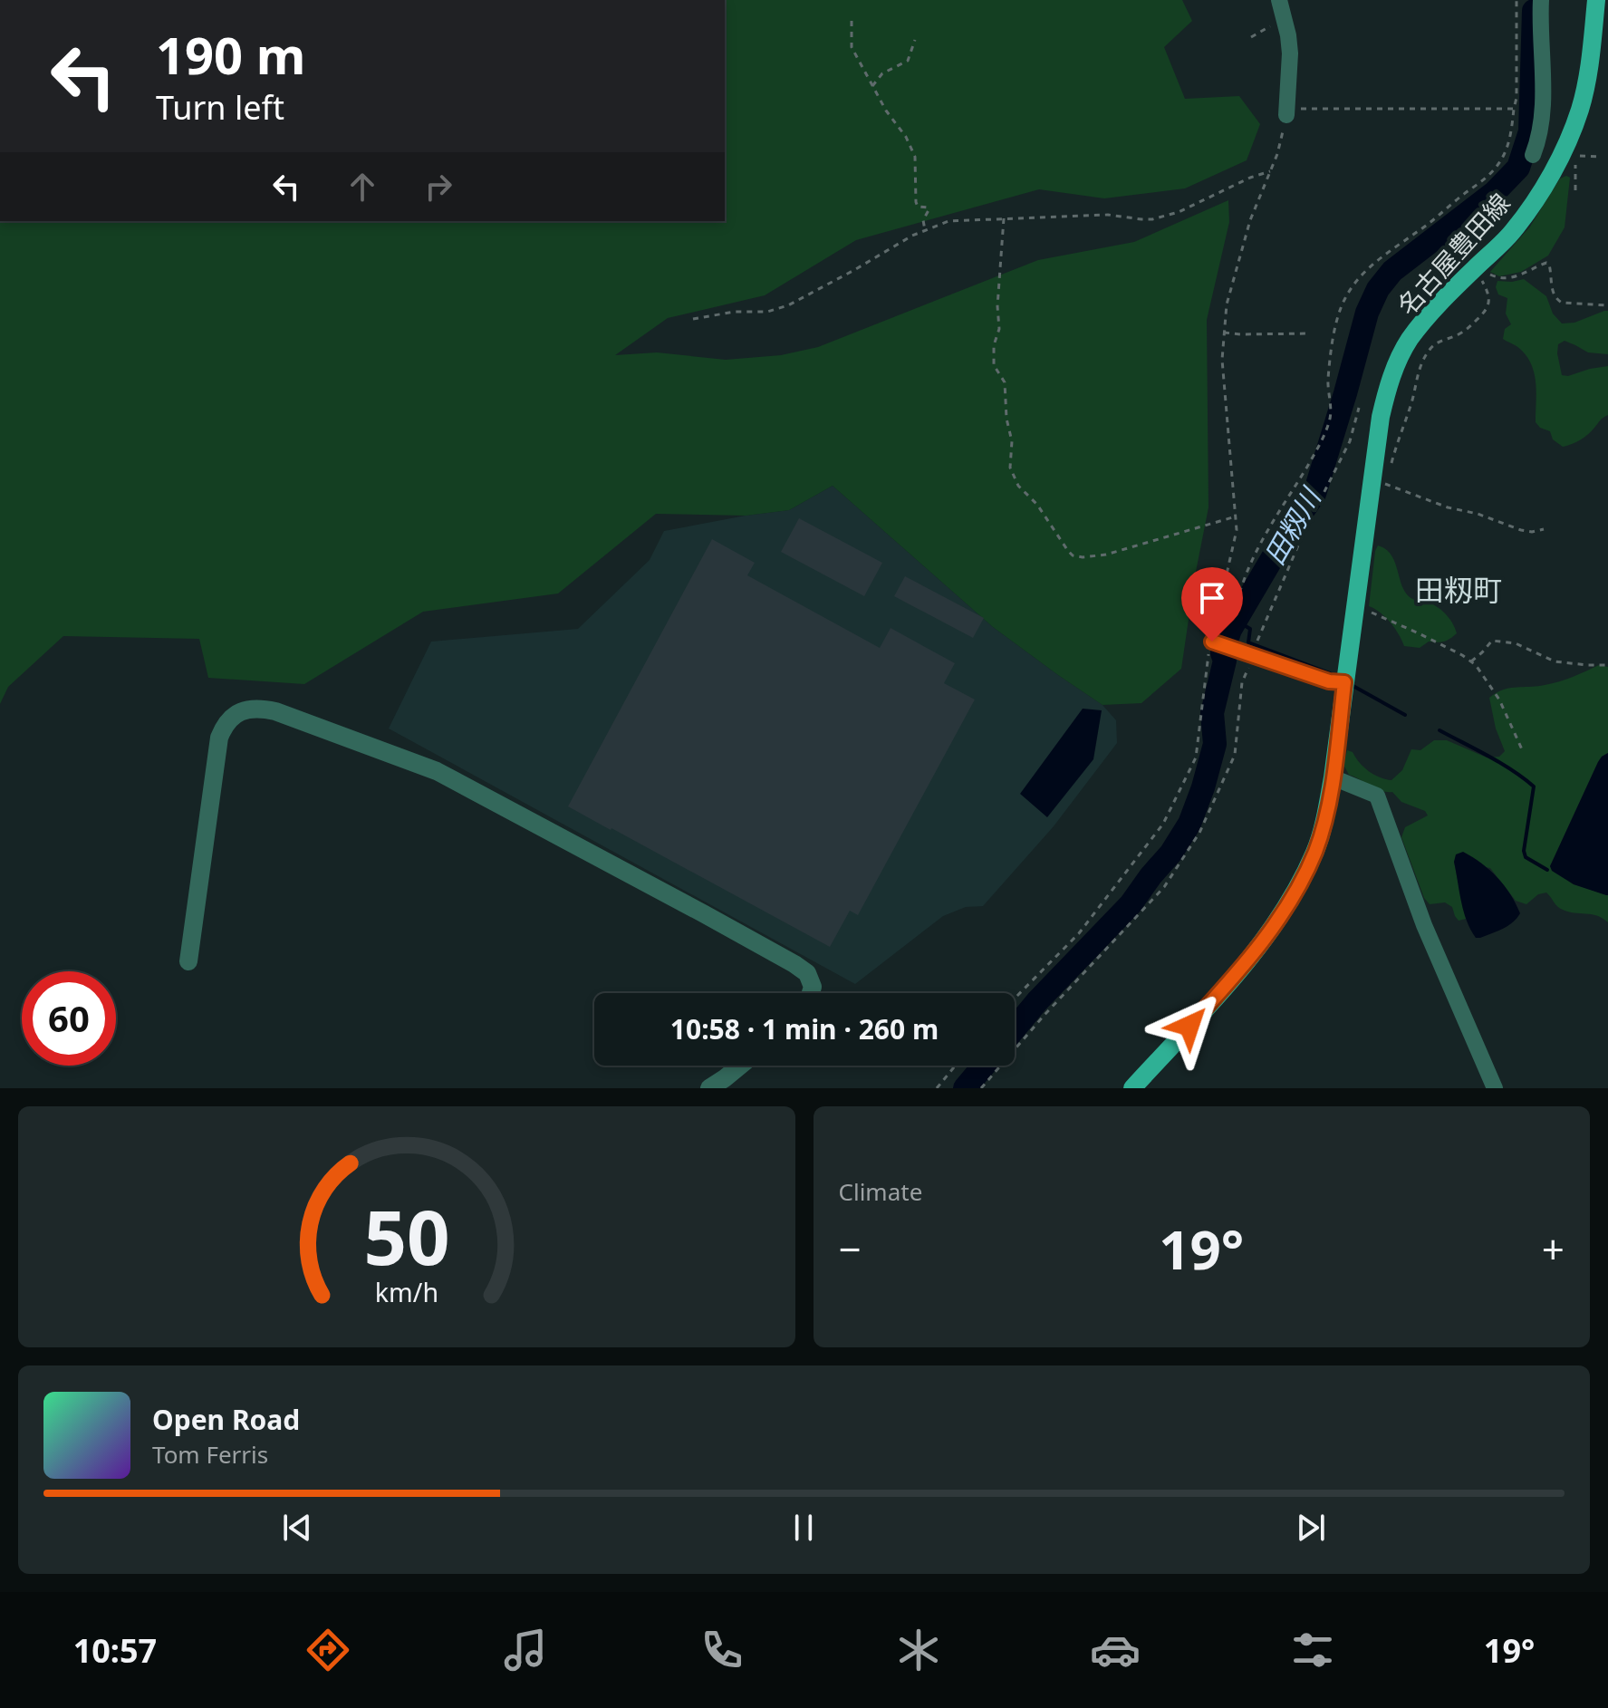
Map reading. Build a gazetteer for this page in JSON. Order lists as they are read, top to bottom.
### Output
{
  "streets": {
    "main road": ["名古屋豊田線"]
  },
  "districts": ["田籾町"],
  "water": ["田籾川"],
  "page": {
    "turn": ["190 m", "Turn left"],
    "limit": "60",
    "trip": "10:58 · 1 min · 260 m",
    "tile": "Climate",
    "heat": ["−", "19°", "+"],
    "song": ["Open Road", "Tom Ferris"],
    "tabs": ["10:57", "19°"],
    "gauge": ["50", "km/h"]
  }
}
